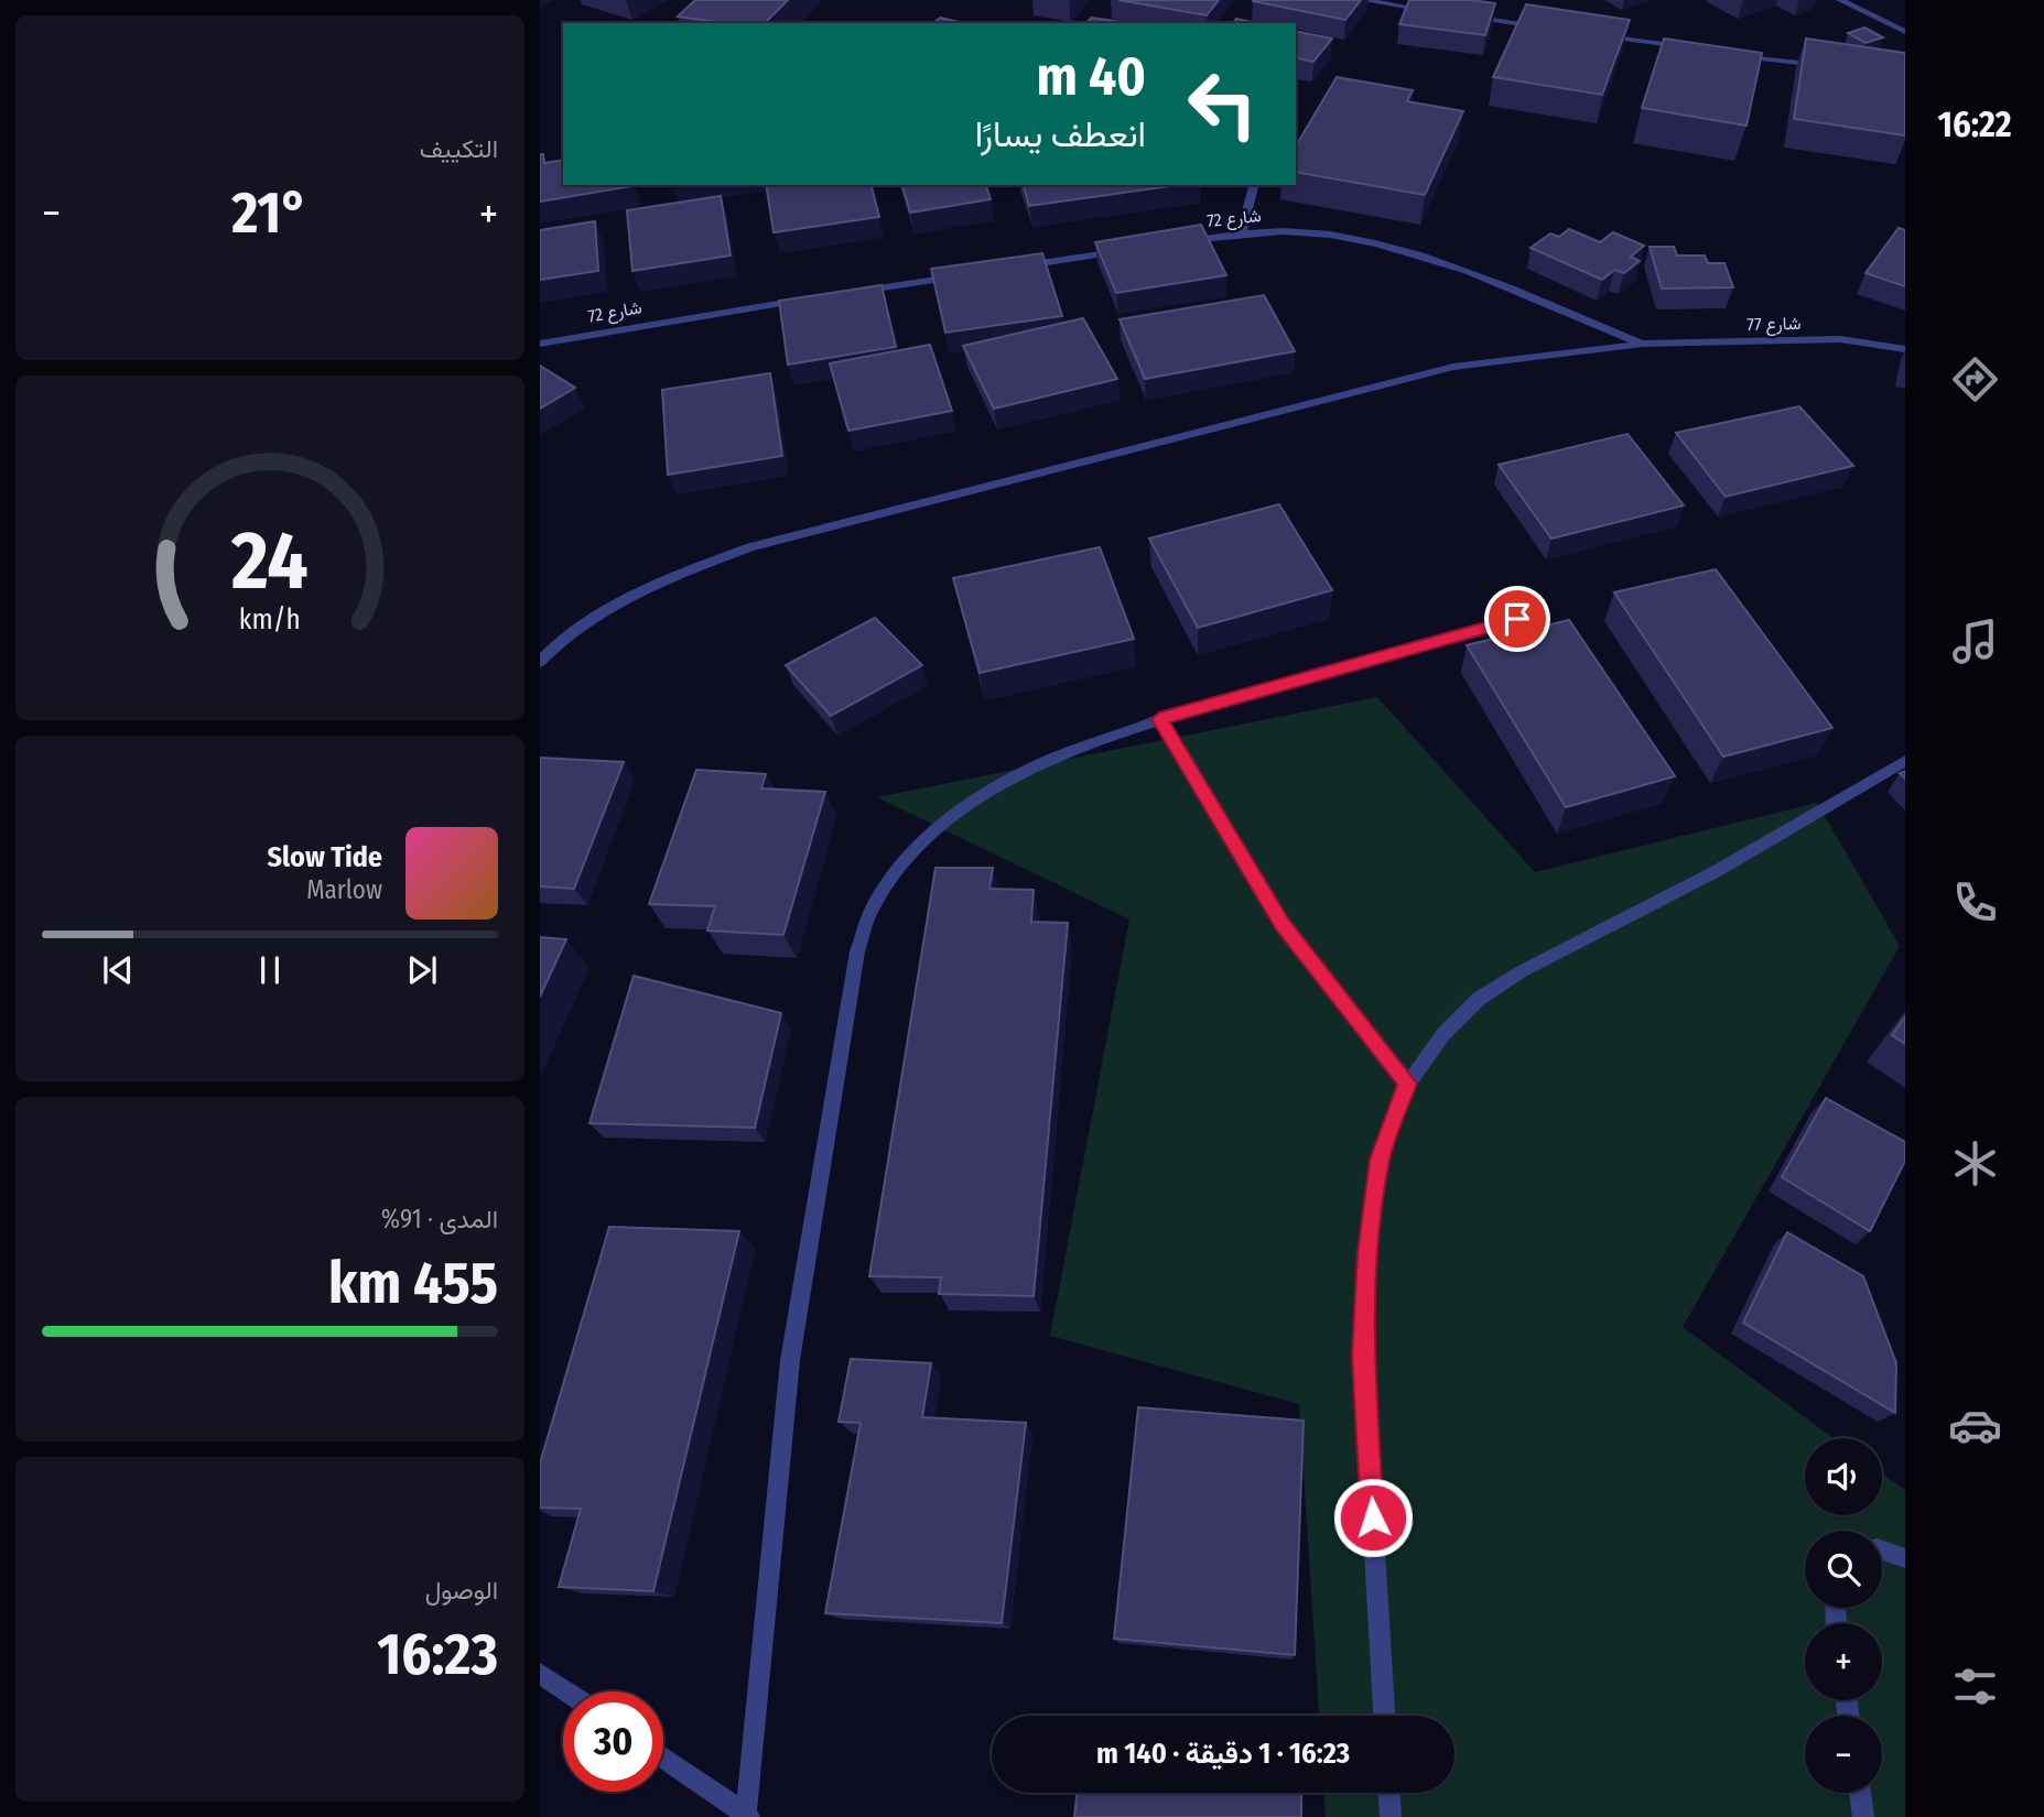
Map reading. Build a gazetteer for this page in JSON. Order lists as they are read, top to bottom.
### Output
{
  "streets": {
    "street": ["شارع 72", "شارع 77"]
  },
  "crossings": [
    ["شارع 72", "شارع 77"]
  ],
  "page": {
    "tabs": "16:22",
    "tile": [
      "التكييف",
      ["المدى · 91%", "455 km"],
      ["الوصول", "16:23"]
    ],
    "turn": ["40 m", "انعطف يسارًا"],
    "heat": ["−", "21°", "+"],
    "song": ["Slow Tide", "Marlow"],
    "map_buttons": ["+", "−"],
    "limit": "30",
    "trip": "16:23 · 1 دقيقة · 140 m",
    "gauge": ["24", "km/h"]
  }
}
